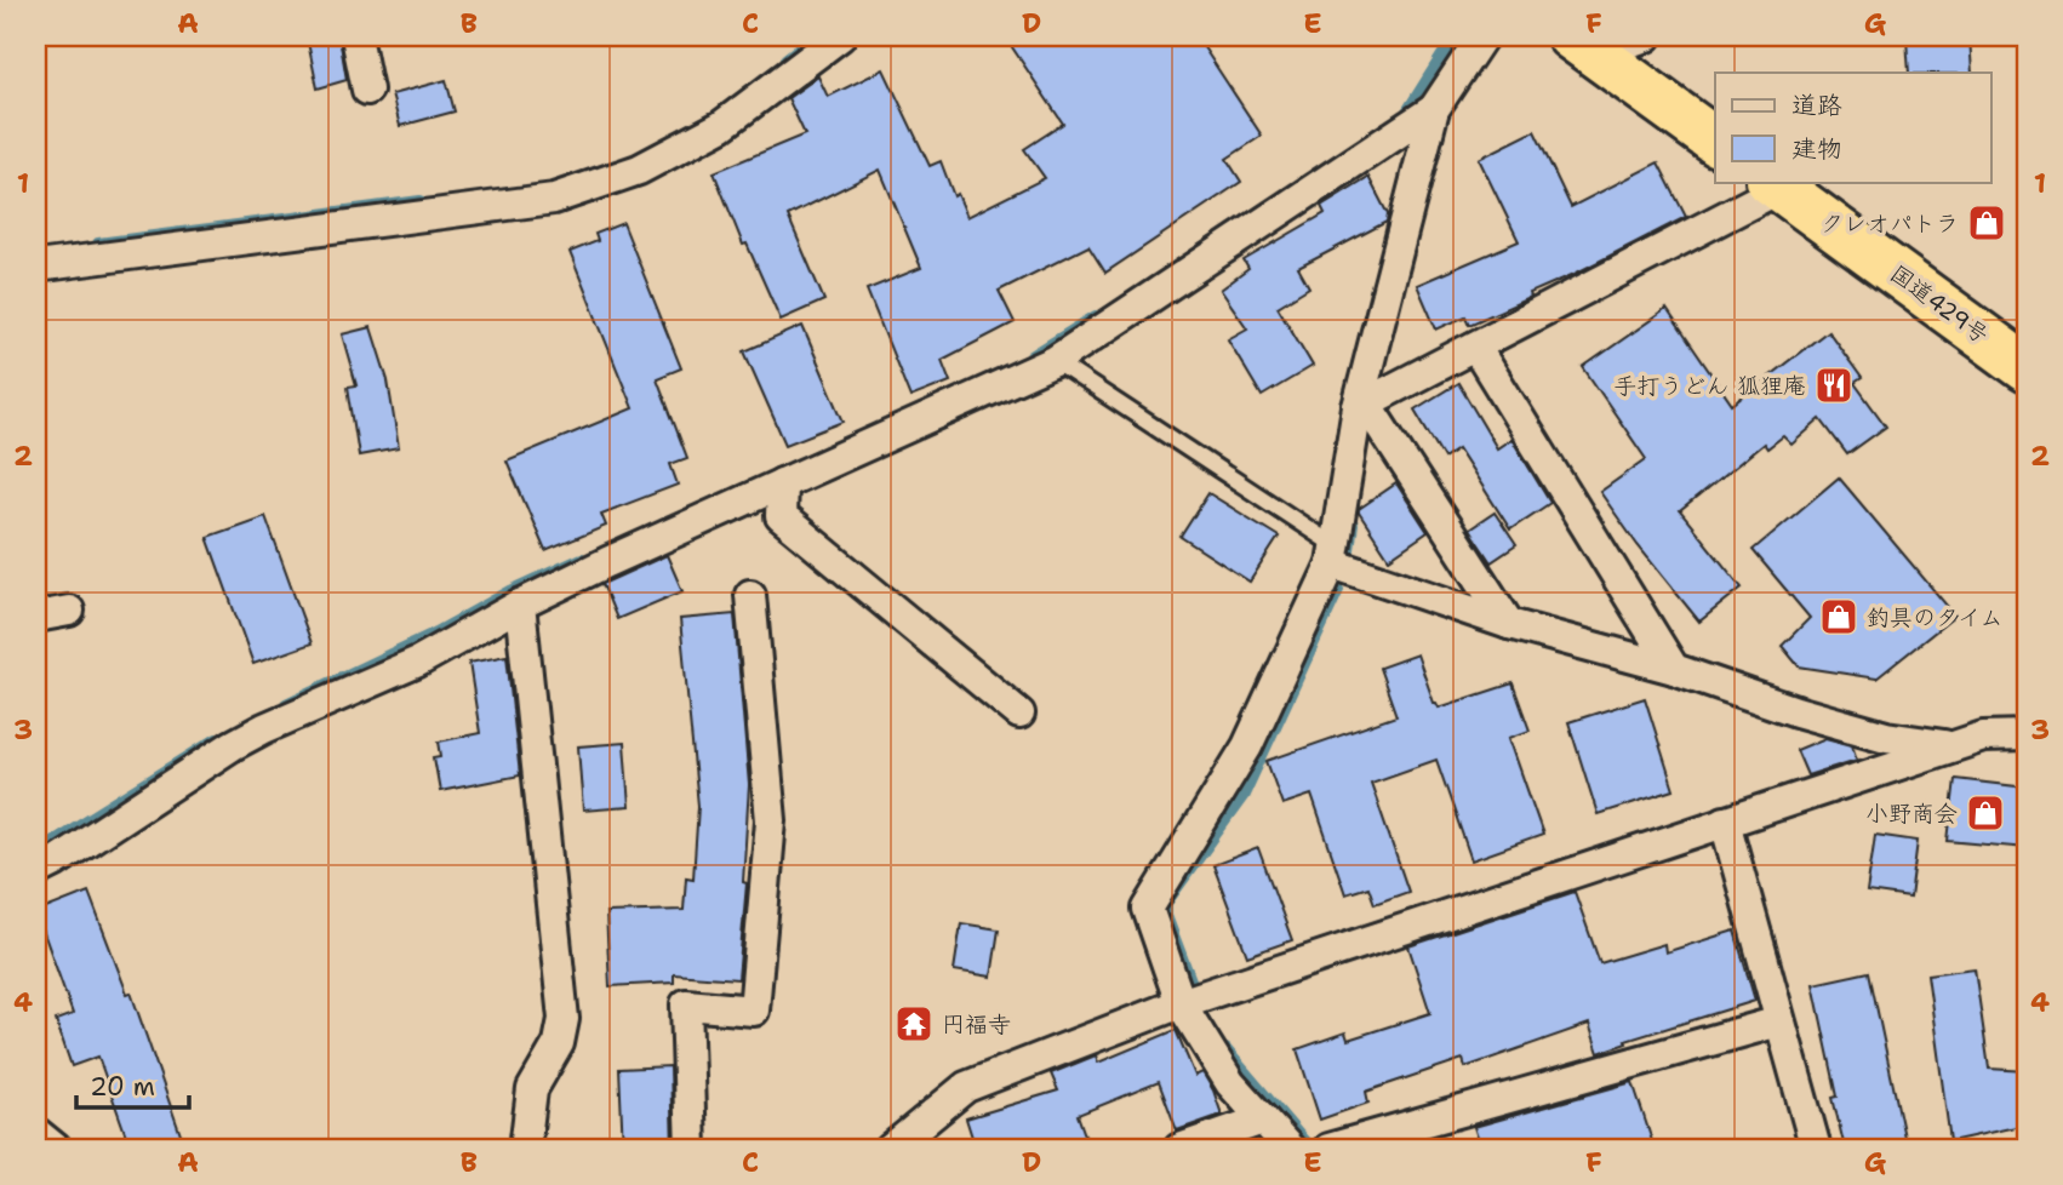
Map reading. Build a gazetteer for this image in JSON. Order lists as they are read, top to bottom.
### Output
{
  "streets": {
    "highway": ["国道429号"]
  },
  "places": {
    "shop": ["クレオパトラ", "釣具のタイム", "小野商会"],
    "restaurant": ["手打うどん 狐狸庵"],
    "temple": ["円福寺"]
  },
  "legend": ["道路", "建物"],
  "scale_bar": "20 m",
  "grid": {
    "columns": [
      "A",
      "B",
      "C",
      "D",
      "E",
      "F",
      "G"
    ],
    "rows": [
      "1",
      "2",
      "3",
      "4"
    ]
  }
}
